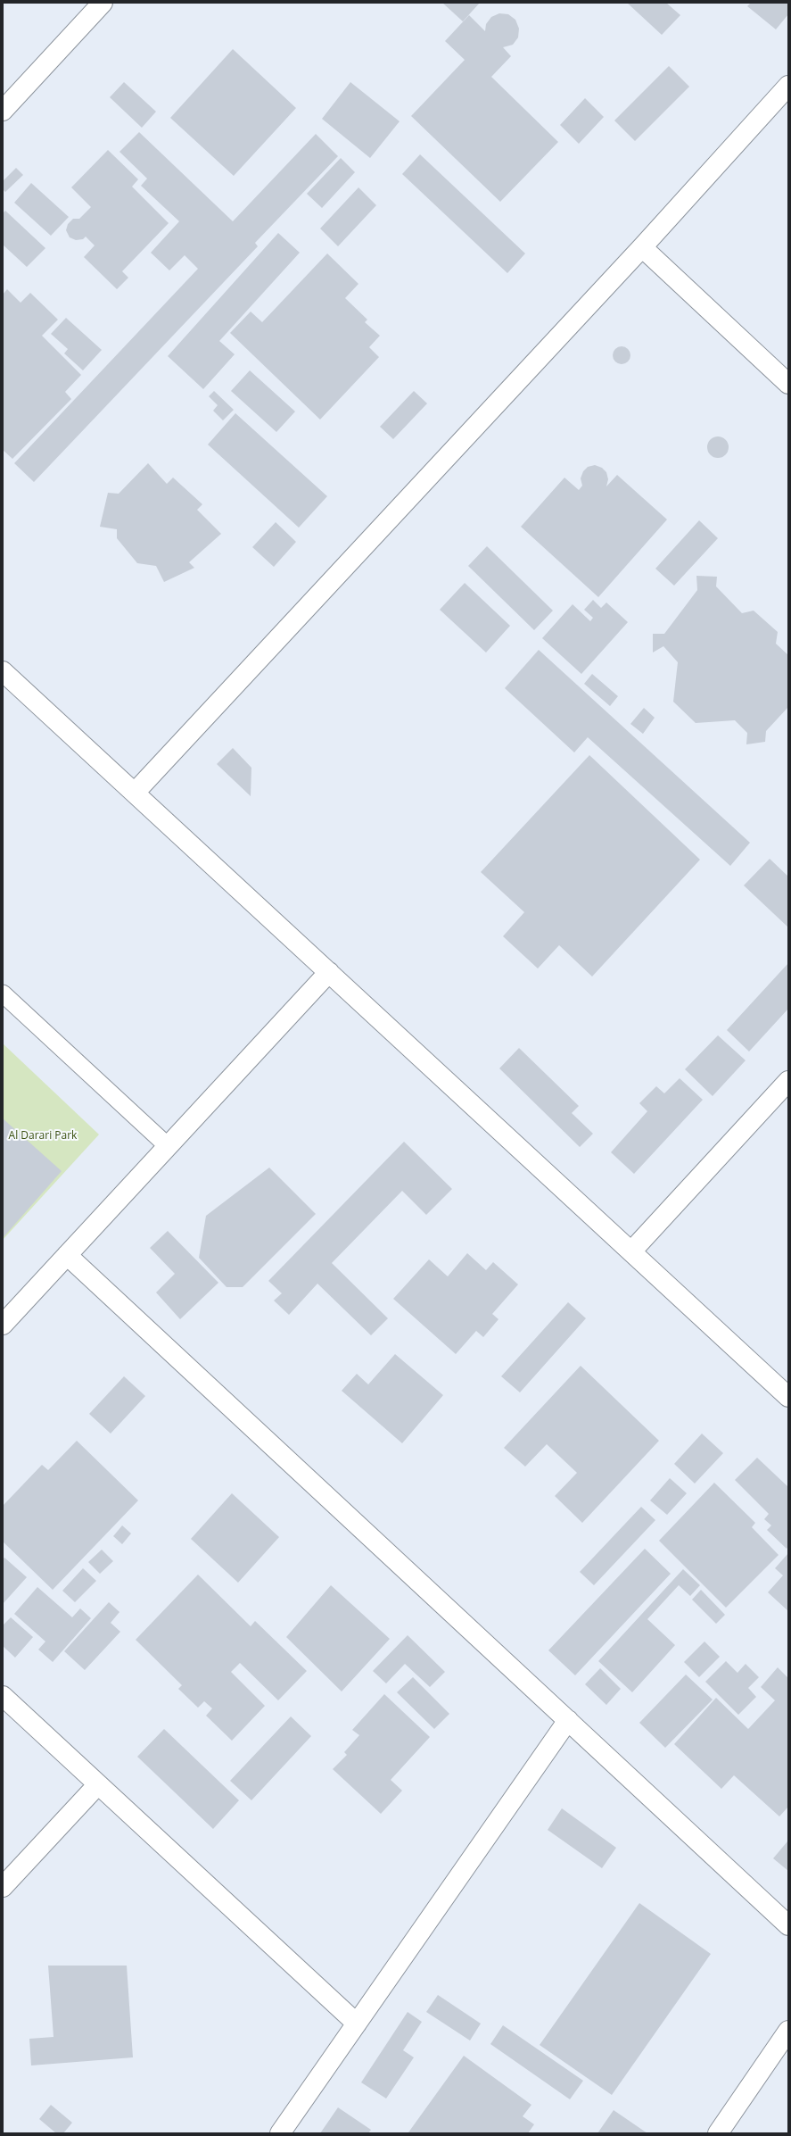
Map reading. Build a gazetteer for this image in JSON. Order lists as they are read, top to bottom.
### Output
{
  "parks": ["Al Darari Park"]
}
